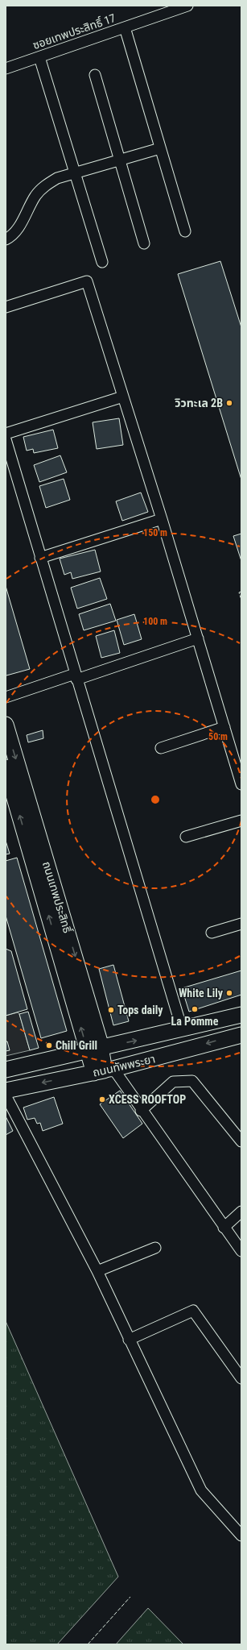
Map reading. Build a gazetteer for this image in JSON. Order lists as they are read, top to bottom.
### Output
{
  "streets": {
    "main road": ["ถนนเทพประสิทธิ์", "ถนนทัพพระยา"],
    "street": ["ซอยเทพประสิทธิ์ 17"]
  },
  "crossings": [
    ["ถนนเทพประสิทธิ์", "ถนนทัพพระยา"]
  ],
  "places": [
    "วิวทะเล 2B",
    "White Lily",
    "La Pomme",
    "Tops daily",
    "Chill Grill",
    "XCESS ROOFTOP"
  ],
  "rings": ["150 m", "100 m", "50 m"]
}
